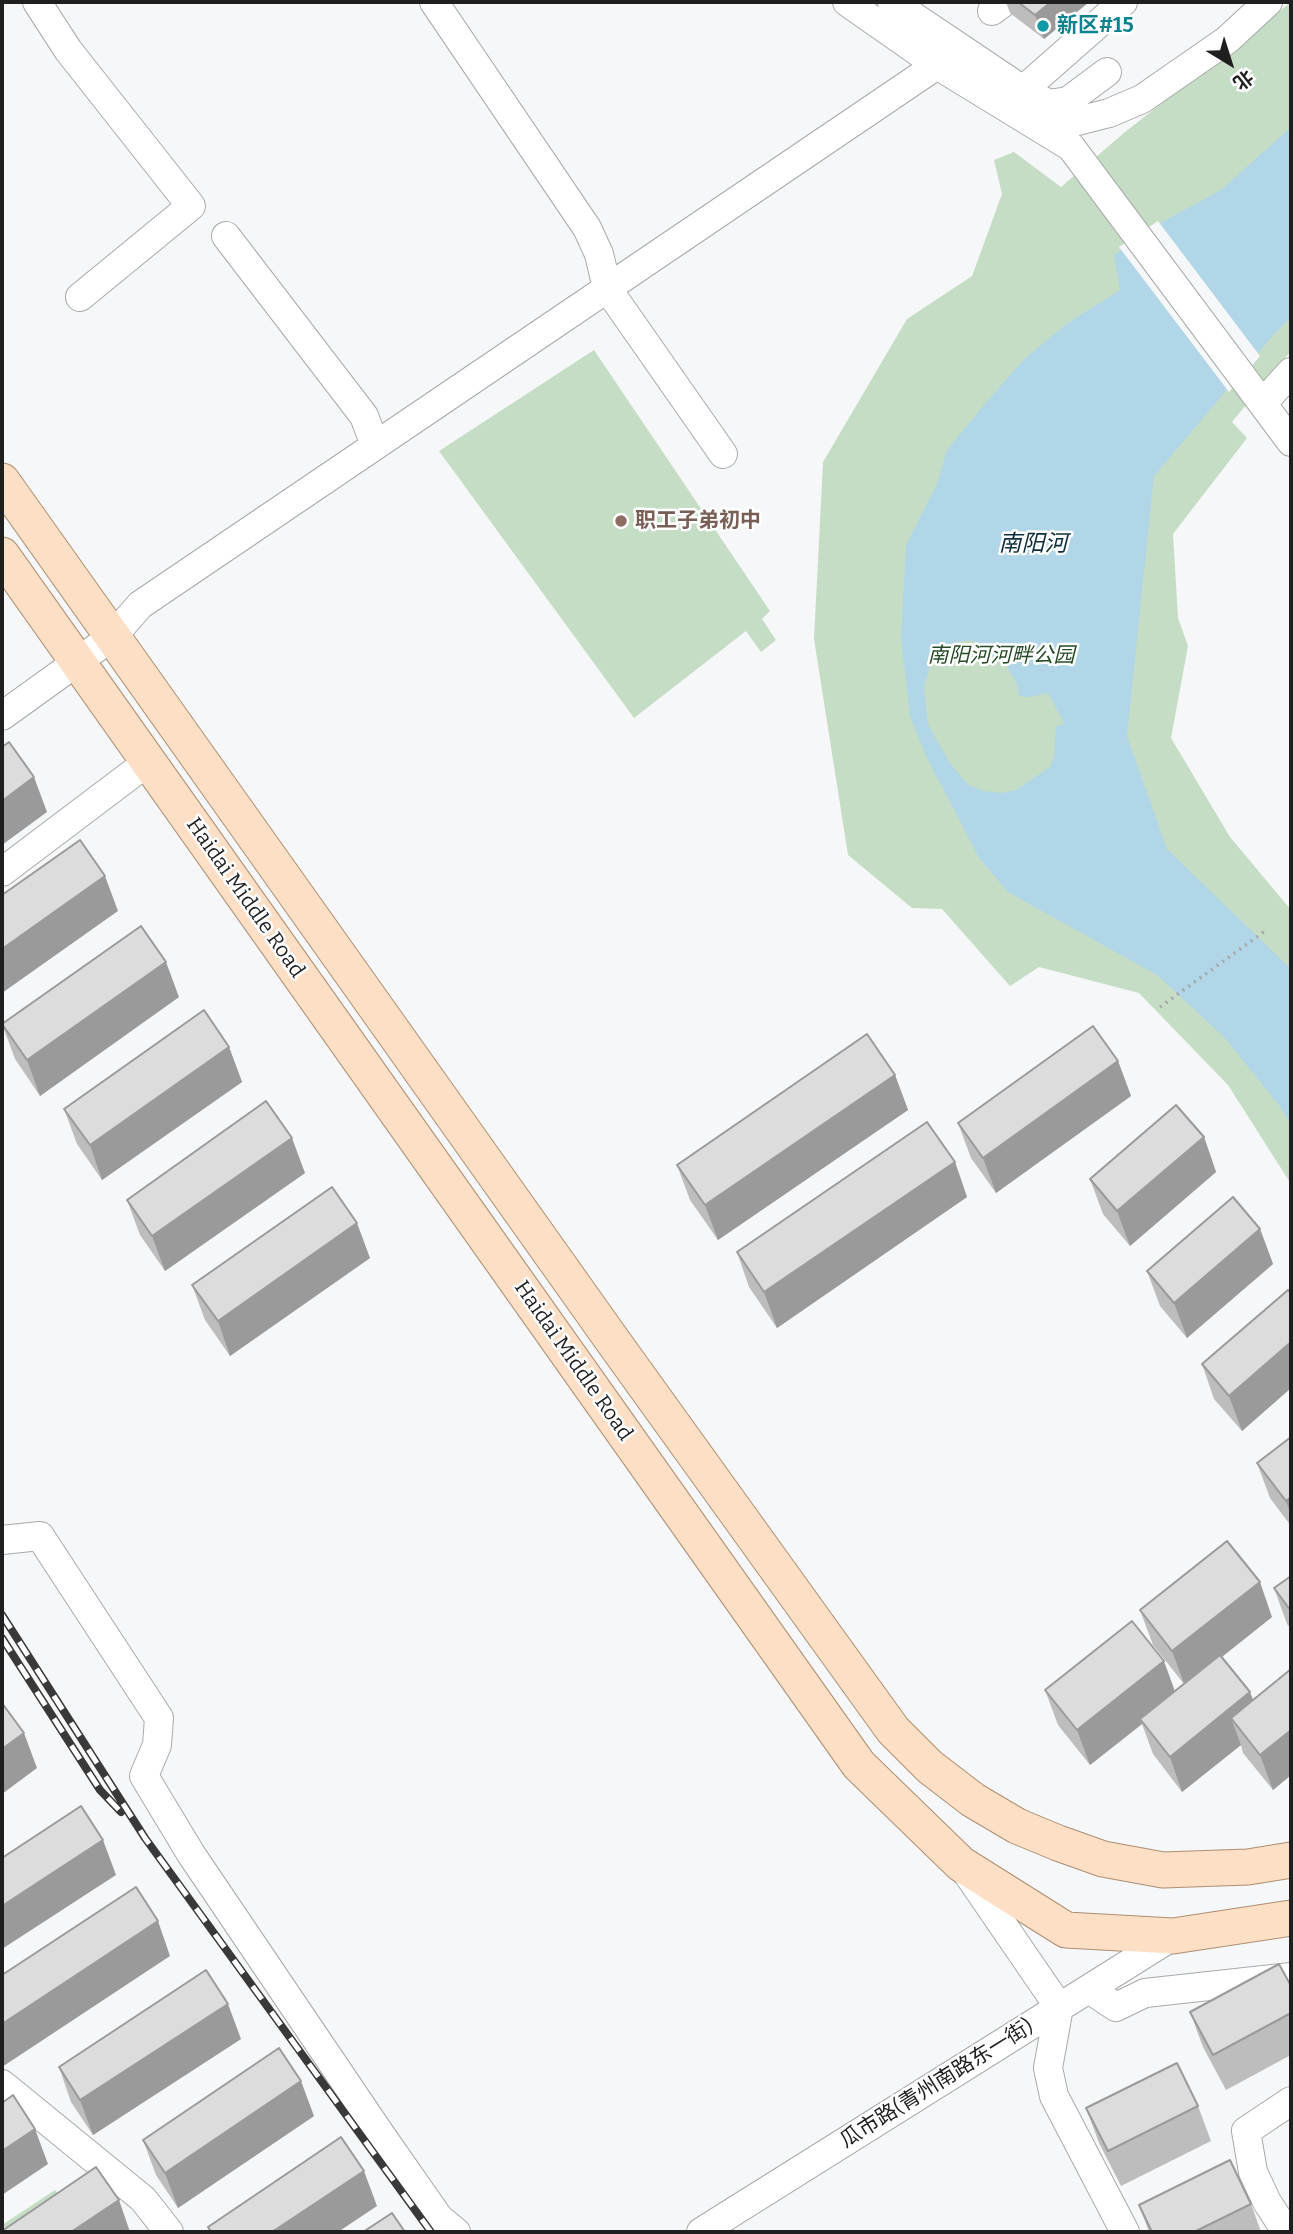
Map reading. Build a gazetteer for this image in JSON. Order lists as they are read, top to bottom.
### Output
{
  "streets": {
    "main road": ["Haidai Middle Road"],
    "street": ["瓜市路(青州南路东一街)"]
  },
  "crossings": [
    ["Haidai Middle Road", "瓜市路(青州南路东一街)"]
  ],
  "water": ["南阳河"],
  "parks": ["南阳河河畔公园"],
  "places": ["新区#15", "职工子弟初中"],
  "north": "bottom right"
}
